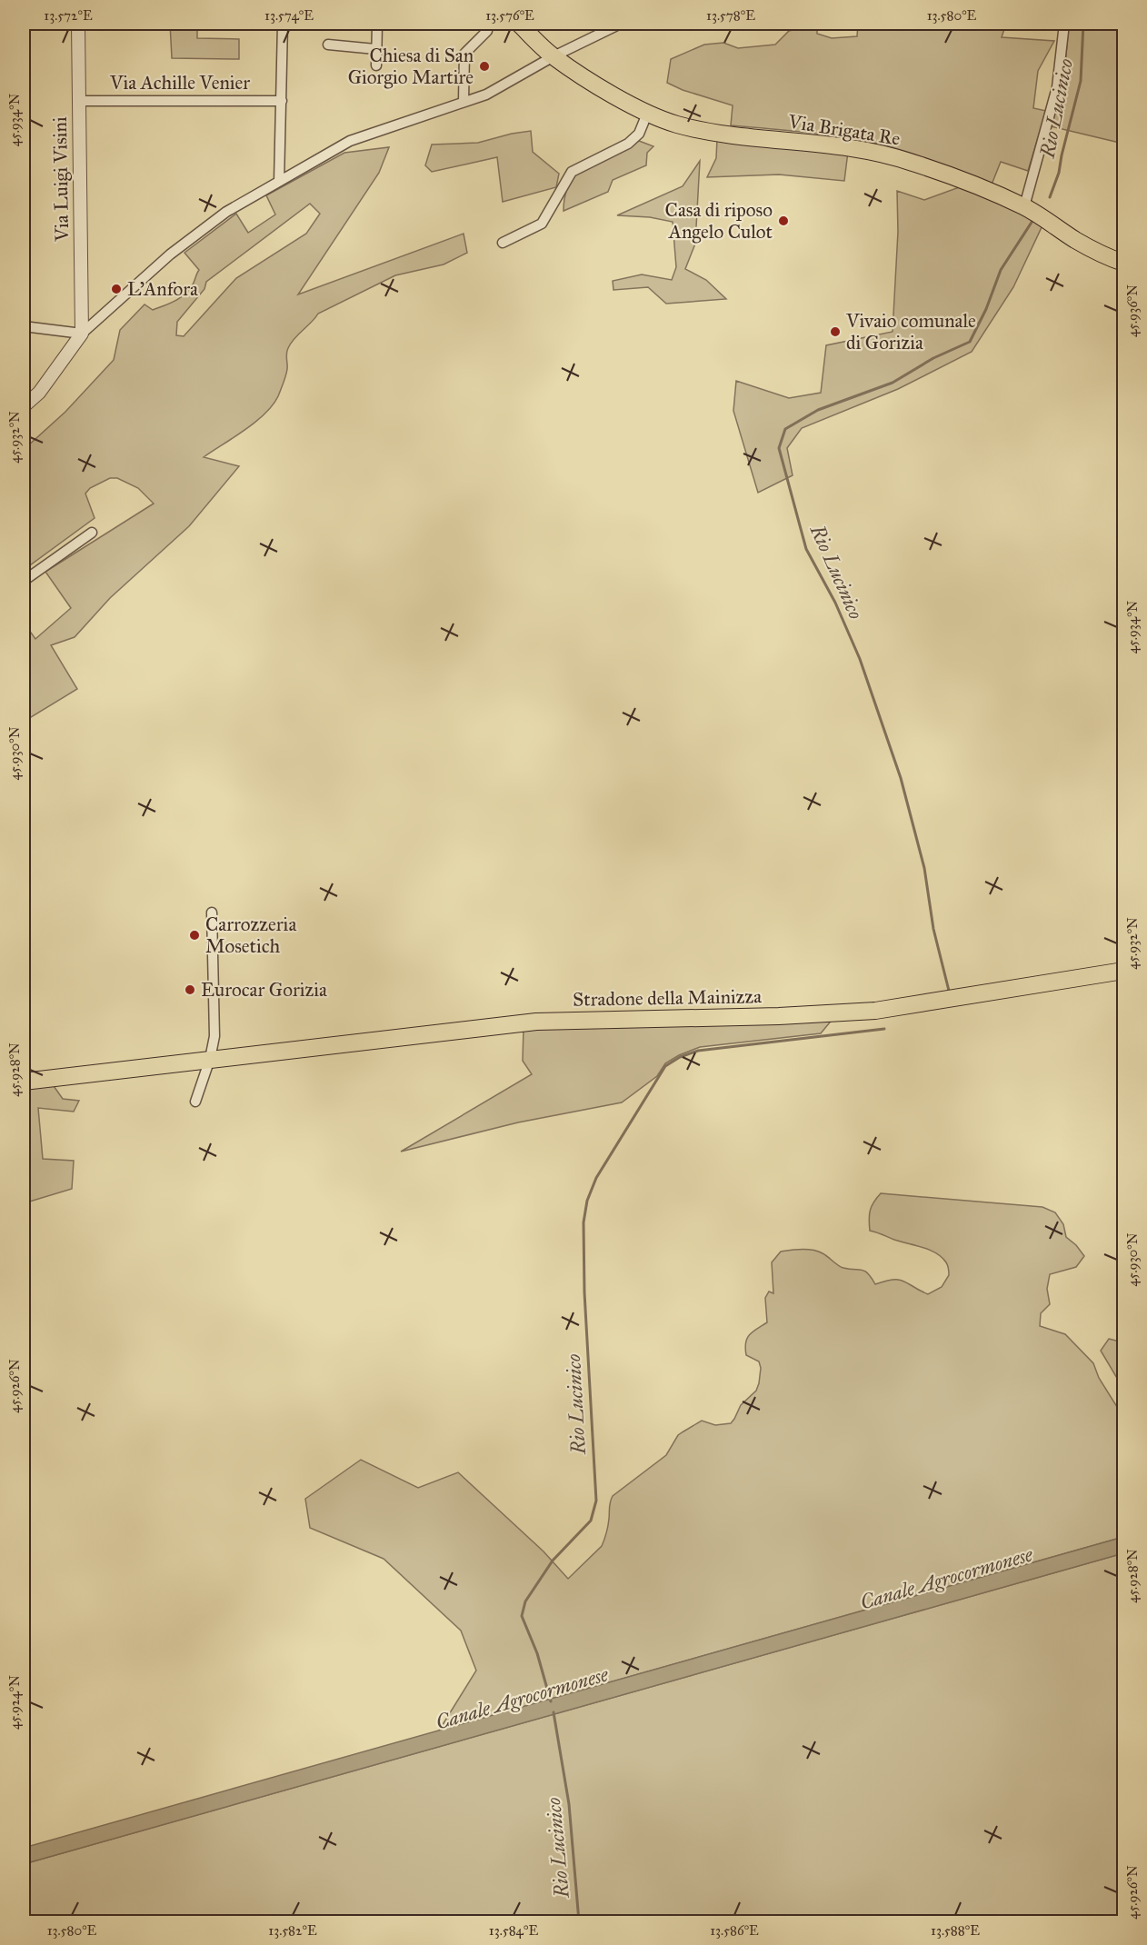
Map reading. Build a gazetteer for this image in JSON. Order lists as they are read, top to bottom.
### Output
{
  "streets": {
    "main road": ["Via Brigata Re", "Stradone della Mainizza"],
    "street": ["Via Achille Venier", "Via Luigi Visini"]
  },
  "crossings": [
    ["Via Achille Venier", "Via Luigi Visini"]
  ],
  "water": ["Rio Lucinico", "Canale Agrocormonese"],
  "places": [
    "Chiesa di San Giorgio Martire",
    "Casa di riposo Angelo Culot",
    "L'Anfora",
    "Vivaio comunale di Gorizia",
    "Carrozzeria Mosetich",
    "Eurocar Gorizia"
  ],
  "coordinates": [
    "13.572°E",
    "13.574°E",
    "13.576°E",
    "13.578°E",
    "13.580°E",
    "45.934°N",
    "45.936°N",
    "45.932°N",
    "45.930°N",
    "45.928°N",
    "45.926°N",
    "45.924°N",
    "13.582°E",
    "13.584°E",
    "13.586°E",
    "13.588°E"
  ]
}
